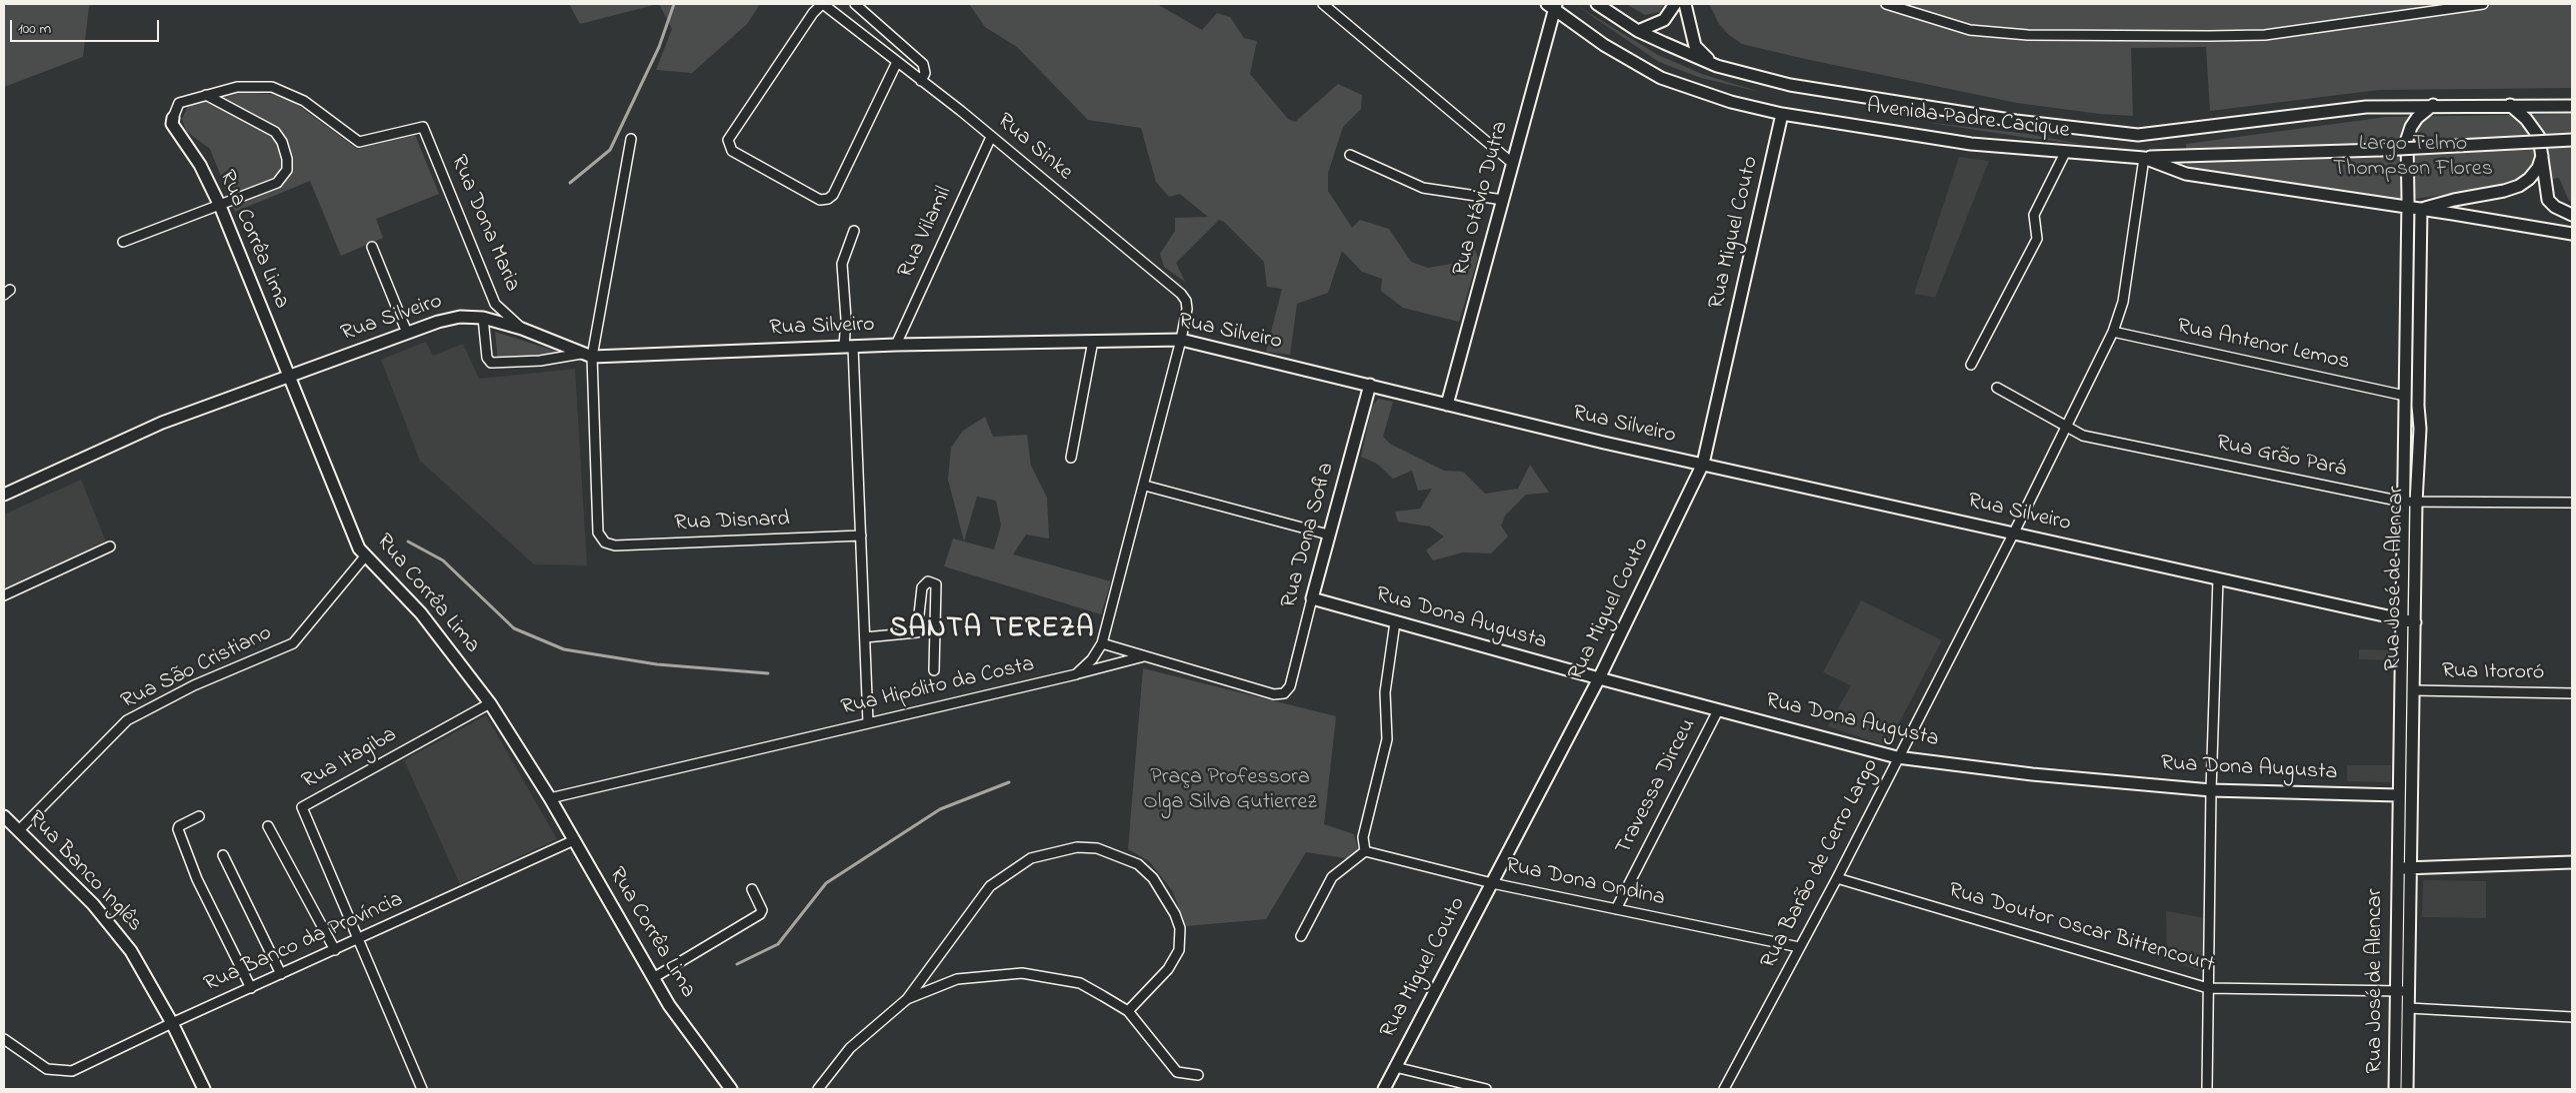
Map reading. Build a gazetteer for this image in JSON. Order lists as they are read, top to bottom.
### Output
{
  "streets": {
    "street": [
      "Avenida Padre Cacique",
      "Rua Sinke",
      "Rua Otávio Dutra",
      "Rua Dona Maria",
      "Rua Vilamil",
      "Rua Miguel Couto",
      "Rua Corrêa Lima",
      "Rua Silveiro",
      "Rua Antenor Lemos",
      "Rua Grão Pará",
      "Rua Disnard",
      "Rua Dona Sofia",
      "Rua José de Alencar",
      "Rua Dona Augusta",
      "Rua São Cristiano",
      "Rua Itororó",
      "Rua Hipólito da Costa",
      "Rua Itagiba",
      "Travessa Dirceu",
      "Rua Barão de Cerro Largo",
      "Rua Banco Inglês",
      "Rua Dona Ondina",
      "Rua Doutor Oscar Bittencourt",
      "Rua Banco da Província"
    ]
  },
  "crossings": [
    ["Avenida Padre Cacique", "Rua Otávio Dutra"],
    ["Avenida Padre Cacique", "Rua Miguel Couto"],
    ["Avenida Padre Cacique", "Rua José de Alencar"],
    ["Avenida Padre Cacique", "Rua Barão de Cerro Largo"],
    ["Rua Sinke", "Rua Vilamil"],
    ["Rua Sinke", "Rua Silveiro"],
    ["Rua Otávio Dutra", "Rua Silveiro"],
    ["Rua Dona Maria", "Rua Silveiro"],
    ["Rua Vilamil", "Rua Silveiro"],
    ["Rua Miguel Couto", "Rua Silveiro"],
    ["Rua Miguel Couto", "Rua Dona Augusta"],
    ["Rua Miguel Couto", "Rua Dona Ondina"],
    ["Rua Corrêa Lima", "Rua Silveiro"],
    ["Rua Corrêa Lima", "Rua São Cristiano"],
    ["Rua Corrêa Lima", "Rua Hipólito da Costa"],
    ["Rua Corrêa Lima", "Rua Itagiba"],
    ["Rua Corrêa Lima", "Rua Banco da Província"],
    ["Rua Silveiro", "Rua Disnard"],
    ["Rua Silveiro", "Rua Dona Sofia"],
    ["Rua Silveiro", "Rua José de Alencar"],
    ["Rua Silveiro", "Rua Barão de Cerro Largo"],
    ["Rua Antenor Lemos", "Rua José de Alencar"],
    ["Rua Antenor Lemos", "Rua Barão de Cerro Largo"],
    ["Rua Grão Pará", "Rua José de Alencar"],
    ["Rua Grão Pará", "Rua Barão de Cerro Largo"],
    ["Rua Dona Sofia", "Rua Dona Augusta"],
    ["Rua Dona Sofia", "Rua Hipólito da Costa"],
    ["Rua José de Alencar", "Rua Dona Augusta"],
    ["Rua José de Alencar", "Rua Itororó"],
    ["Rua José de Alencar", "Rua Doutor Oscar Bittencourt"],
    ["Rua Dona Augusta", "Travessa Dirceu"],
    ["Rua Dona Augusta", "Rua Barão de Cerro Largo"],
    ["Rua São Cristiano", "Rua Banco Inglês"],
    ["Rua Itagiba", "Rua Banco da Província"],
    ["Travessa Dirceu", "Rua Dona Ondina"],
    ["Rua Barão de Cerro Largo", "Rua Dona Ondina"],
    ["Rua Barão de Cerro Largo", "Rua Doutor Oscar Bittencourt"],
    ["Rua Banco Inglês", "Rua Banco da Província"]
  ],
  "districts": ["SANTA TEREZA"],
  "parks": ["Largo Telmo Thompson Flores", "Praça Professora Olga Silva Gutierrez"],
  "scale_bar": "100 m"
}
